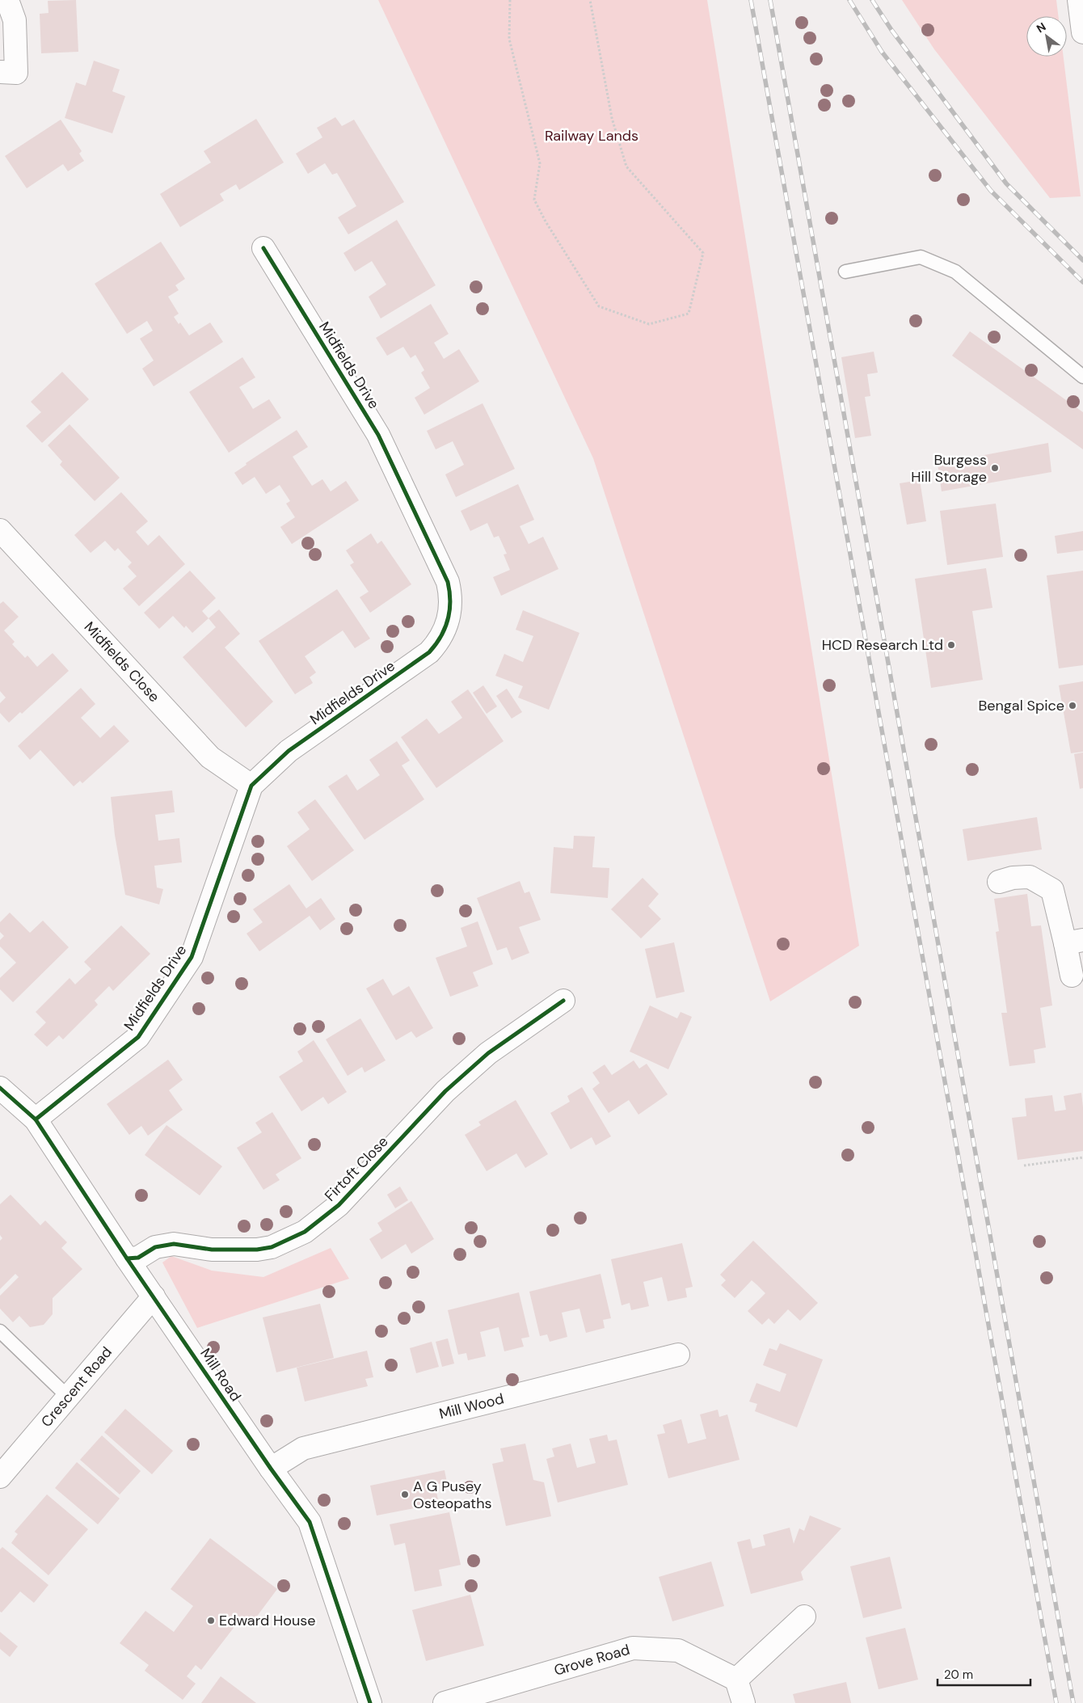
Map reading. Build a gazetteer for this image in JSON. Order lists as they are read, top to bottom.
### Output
{
  "streets": {
    "street": [
      "Midfields Drive",
      "Midfields Close",
      "Firtoft Close",
      "Mill Road",
      "Crescent Road",
      "Mill Wood",
      "Grove Road"
    ]
  },
  "crossings": [
    ["Midfields Drive", "Midfields Close"],
    ["Midfields Drive", "Mill Road"],
    ["Firtoft Close", "Mill Road"],
    ["Mill Road", "Crescent Road"],
    ["Mill Road", "Mill Wood"]
  ],
  "parks": ["Railway Lands"],
  "places": [
    "Burgess Hill Storage",
    "HCD Research Ltd",
    "Bengal Spice",
    "A G Pusey Osteopaths",
    "Edward House"
  ],
  "scale_bar": "20 m",
  "north": "top left"
}
